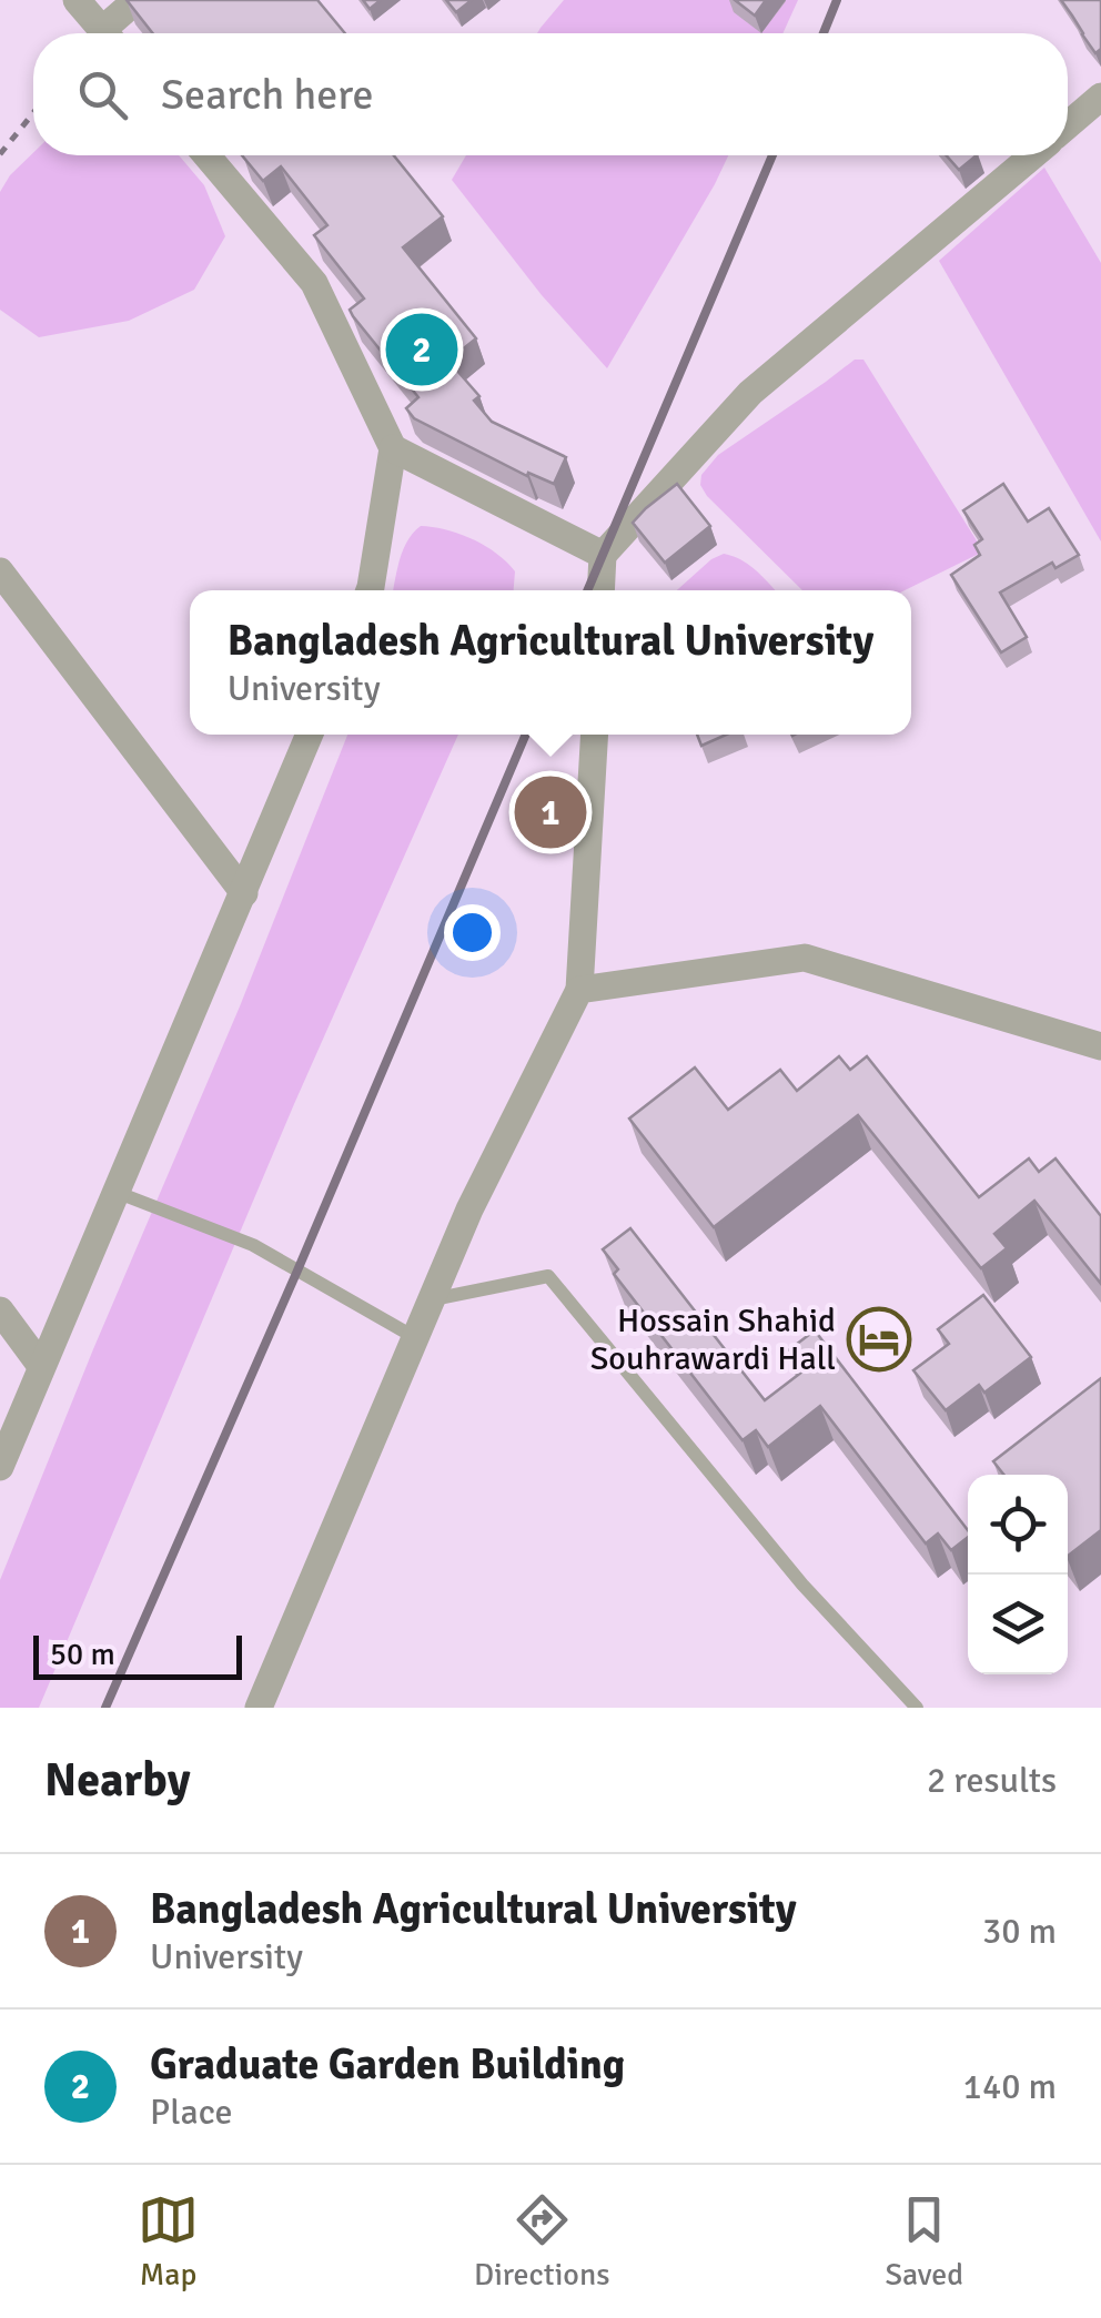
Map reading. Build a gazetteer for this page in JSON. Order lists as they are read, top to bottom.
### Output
{
  "places": {
    "hotel": ["Hossain Shahid Souhrawardi Hall"]
  },
  "scale_bar": "50 m",
  "page": {
    "search": "Search here",
    "pins": ["2", "1"],
    "popup": ["Bangladesh Agricultural University", "University"],
    "scale": "50 m",
    "heading": ["Nearby", "2 results"],
    "list": [
      {
        "mark": "1",
        "name": "Bangladesh Agricultural University",
        "note": "University",
        "value": "30 m"
      },
      {
        "mark": "2",
        "name": "Graduate Garden Building",
        "note": "Place",
        "value": "140 m"
      }
    ],
    "nav": ["Map", "Directions", "Saved"]
  }
}
